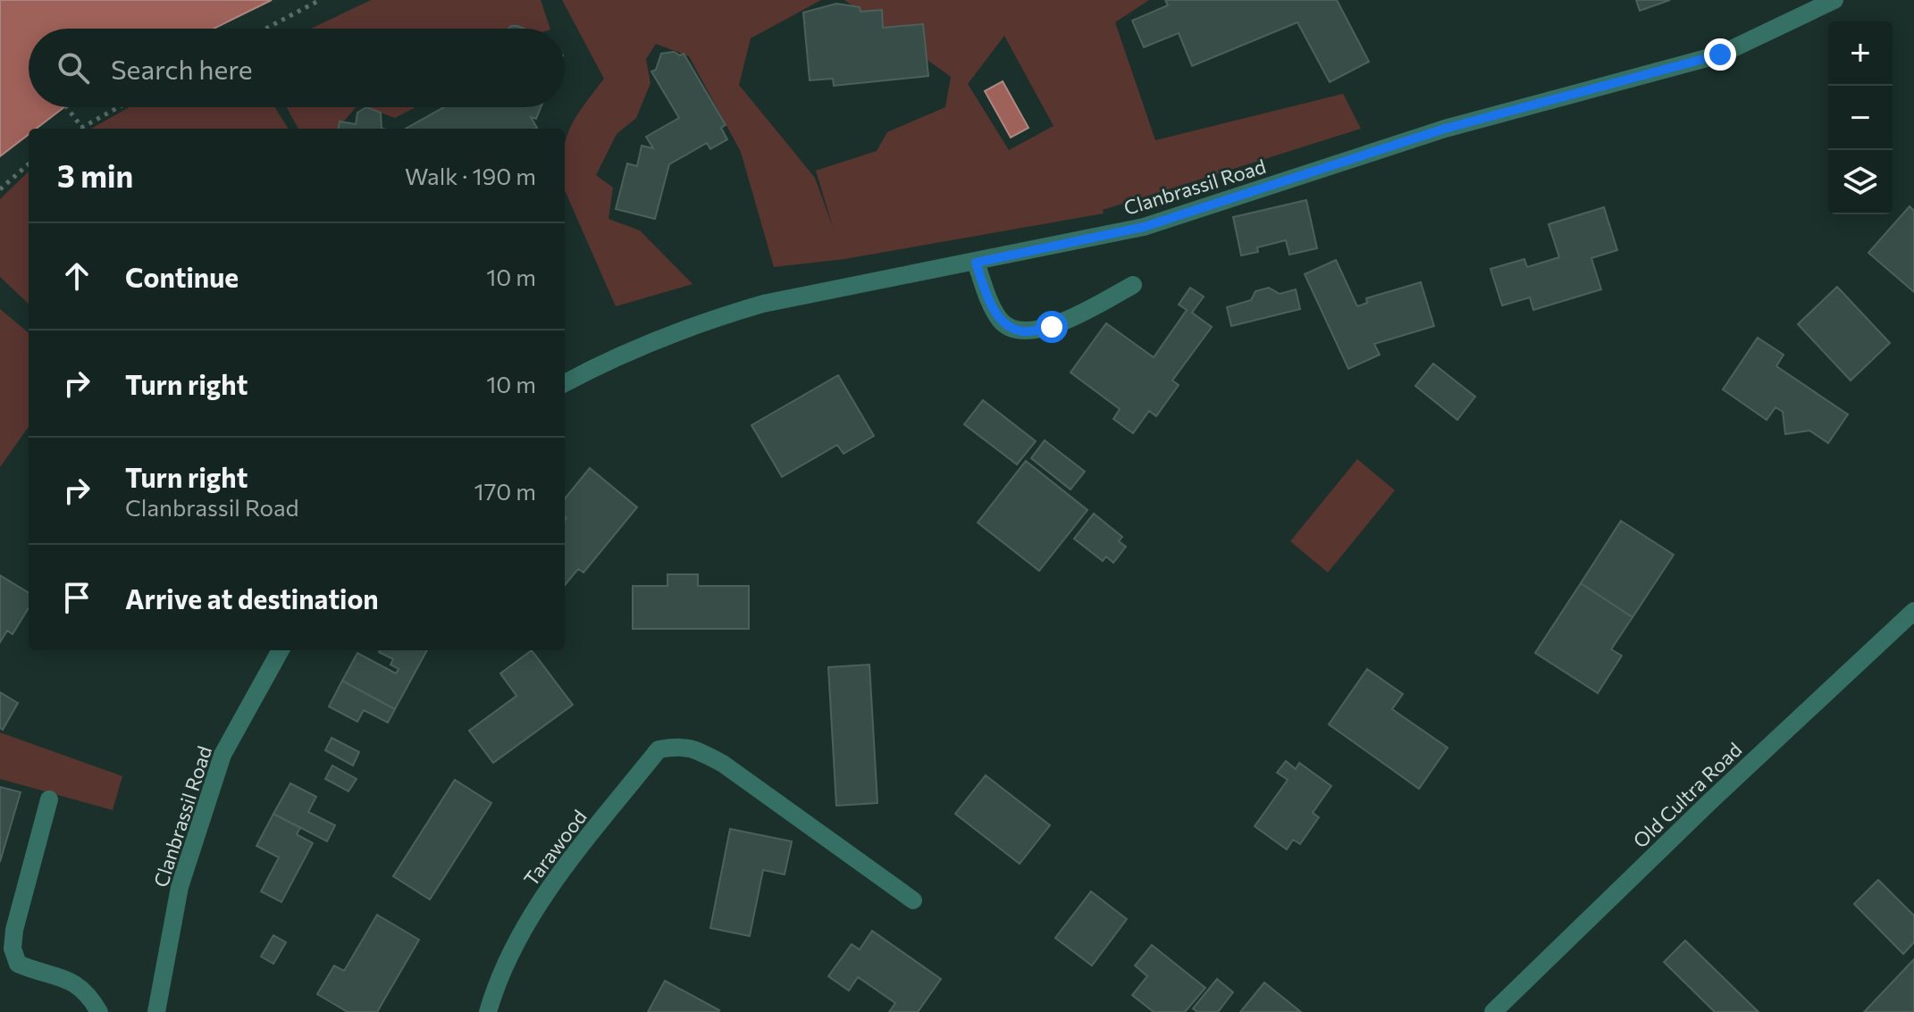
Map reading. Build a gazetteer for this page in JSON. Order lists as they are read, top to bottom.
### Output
{
  "streets": {
    "street": ["Clanbrassil Road", "Old Cultra Road", "Tarawood"]
  },
  "page": {
    "map_buttons": ["+", "−"],
    "search": "Search here",
    "heading": ["3 min", "Walk · 190 m"],
    "list": [
      ["Continue", "10 m"],
      ["Turn right", "10 m"],
      ["Turn right", "Clanbrassil Road", "170 m"],
      "Arrive at destination"
    ]
  }
}
